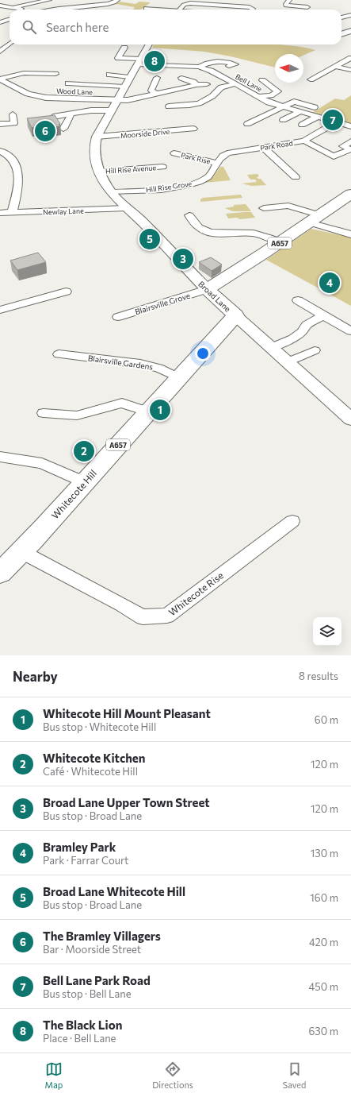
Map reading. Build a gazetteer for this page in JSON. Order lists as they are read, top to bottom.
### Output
{
  "streets": {
    "main road": ["A657", "Broad Lane", "Whitecote Hill"],
    "street": [
      "Bell Lane",
      "Wood Lane",
      "Moorside Drive",
      "Park Road",
      "Park Rise",
      "Hill Rise Avenue",
      "Hill Rise Grove",
      "Newlay Lane",
      "Blairsville Grove",
      "Blairsville Gardens",
      "Whitecote Rise"
    ]
  },
  "crossings": [
    ["Bell Lane", "Park Road"],
    ["Bell Lane", "Broad Lane"],
    ["Wood Lane", "Broad Lane"],
    ["Moorside Drive", "Broad Lane"],
    ["Park Rise", "Hill Rise Grove"],
    ["Hill Rise Avenue", "Broad Lane"],
    ["Hill Rise Grove", "Broad Lane"],
    ["Newlay Lane", "Broad Lane"],
    ["A657", "Broad Lane"],
    ["A657", "Blairsville Grove"],
    ["Broad Lane", "Blairsville Grove"],
    ["Broad Lane", "Whitecote Hill"],
    ["Blairsville Gardens", "Whitecote Hill"],
    ["Whitecote Hill", "Whitecote Rise"]
  ],
  "north": "left",
  "page": {
    "search": "Search here",
    "pins": [
      "8",
      "7",
      "6",
      "5",
      "3",
      "4",
      "1",
      "2"
    ],
    "heading": ["Nearby", "8 results"],
    "list": [
      {
        "mark": "1",
        "name": "Whitecote Hill Mount Pleasant",
        "note": "Bus stop · Whitecote Hill",
        "value": "60 m"
      },
      {
        "mark": "2",
        "name": "Whitecote Kitchen",
        "note": "Café · Whitecote Hill",
        "value": "120 m"
      },
      {
        "mark": "3",
        "name": "Broad Lane Upper Town Street",
        "note": "Bus stop · Broad Lane",
        "value": "120 m"
      },
      {
        "mark": "4",
        "name": "Bramley Park",
        "note": "Park · Farrar Court",
        "value": "130 m"
      },
      {
        "mark": "5",
        "name": "Broad Lane Whitecote Hill",
        "note": "Bus stop · Broad Lane",
        "value": "160 m"
      },
      {
        "mark": "6",
        "name": "The Bramley Villagers",
        "note": "Bar · Moorside Street",
        "value": "420 m"
      },
      {
        "mark": "7",
        "name": "Bell Lane Park Road",
        "note": "Bus stop · Bell Lane",
        "value": "450 m"
      },
      {
        "mark": "8",
        "name": "The Black Lion",
        "note": "Place · Bell Lane",
        "value": "630 m"
      }
    ],
    "nav": ["Map", "Directions", "Saved"]
  }
}
